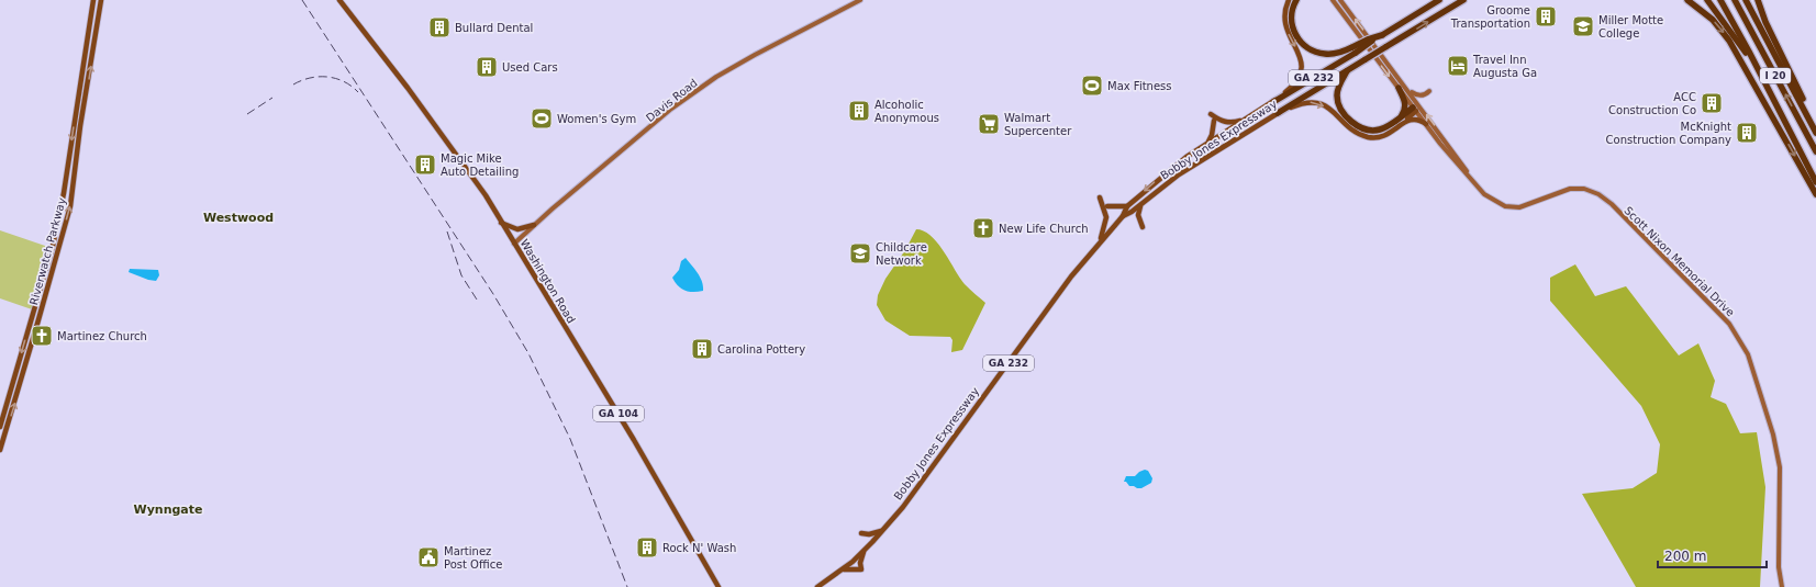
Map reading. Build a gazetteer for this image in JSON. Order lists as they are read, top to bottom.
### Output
{
  "streets": {
    "highway": ["I 20", "GA 232", "Bobby Jones Expressway"],
    "main road": [
      "Davis Road",
      "Riverwatch Parkway",
      "Scott Nixon Memorial Drive",
      "Washington Road",
      "GA 104"
    ]
  },
  "crossings": [
    ["Davis Road", "Washington Road"]
  ],
  "districts": ["Westwood", "Wynngate"],
  "places": {
    "building": [
      "Groome Transportation",
      "Bullard Dental",
      "Used Cars",
      "ACC Construction Co",
      "Alcoholic Anonymous",
      "McKnight Construction Company",
      "Magic Mike Auto Detailing",
      "Carolina Pottery",
      "Rock N' Wash"
    ],
    "school or university": ["Miller Motte College", "Childcare Network"],
    "hotel": ["Travel Inn Augusta Ga"],
    "sports": ["Max Fitness", "Women's Gym"],
    "supermarket": ["Walmart Supercenter"],
    "church": ["New Life Church", "Martinez Church"],
    "public building": ["Martinez Post Office"]
  },
  "scale_bar": "200 m"
}
